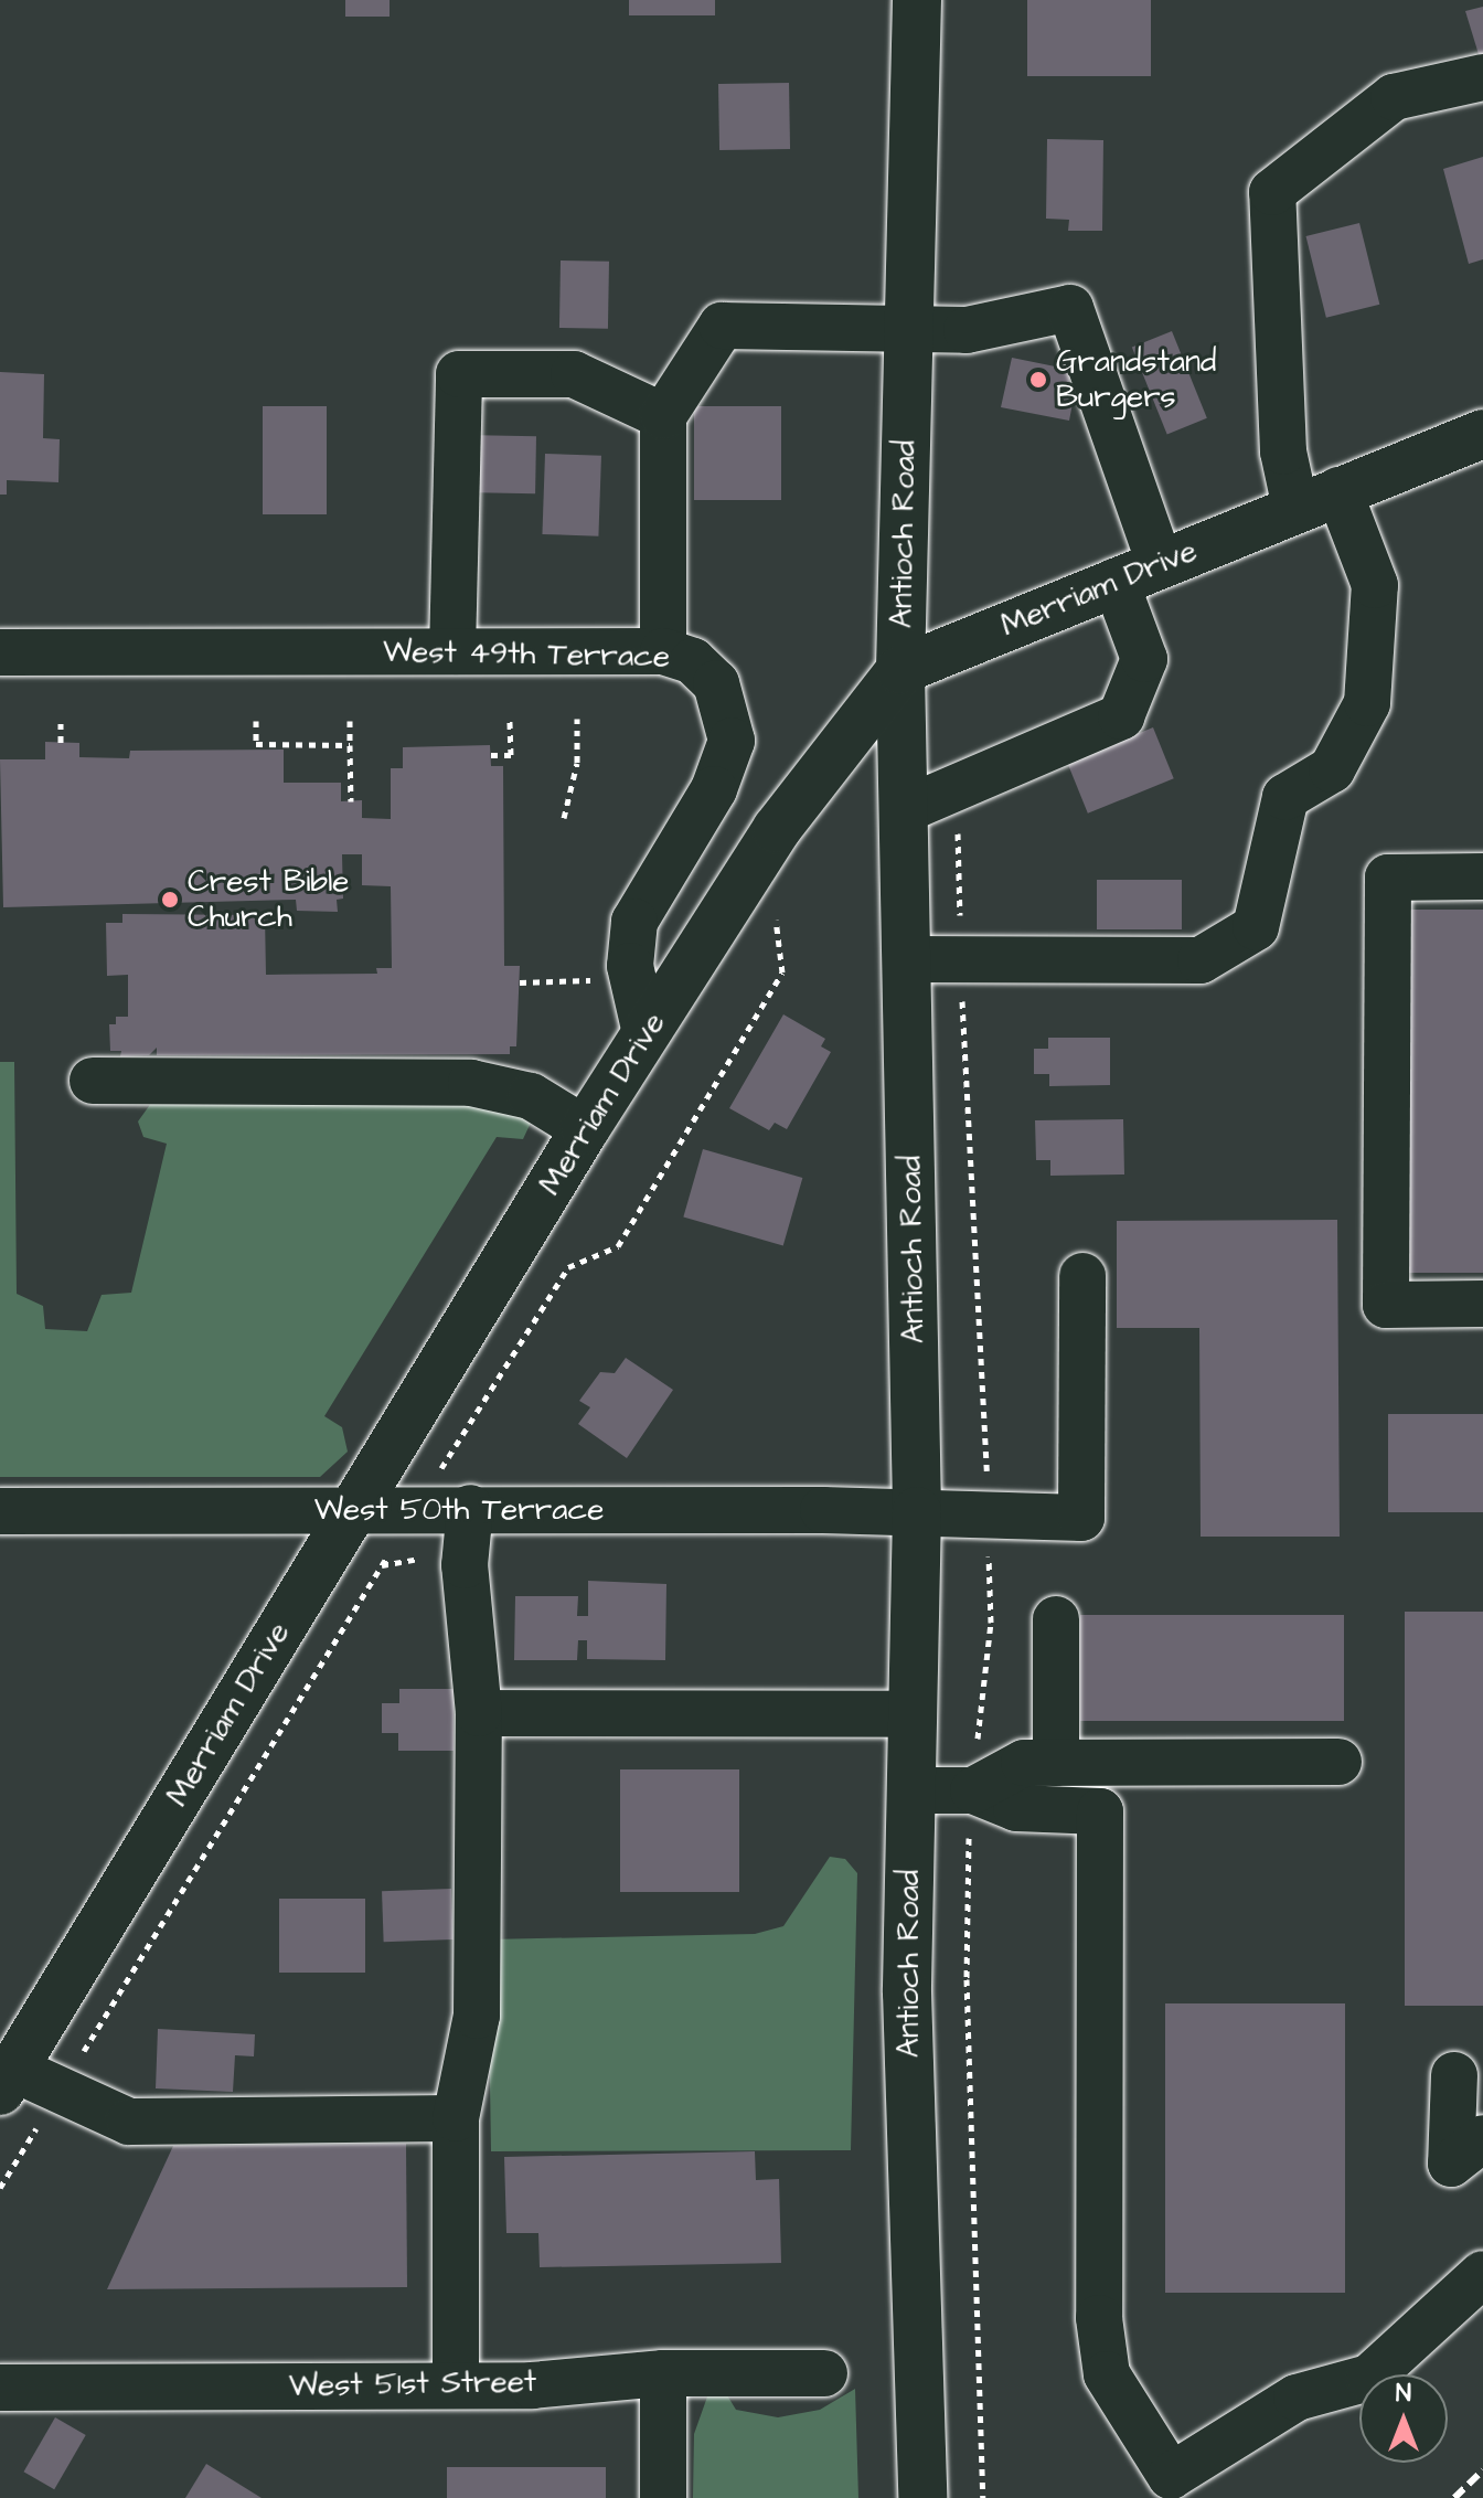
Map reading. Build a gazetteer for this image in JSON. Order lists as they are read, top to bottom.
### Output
{
  "streets": {
    "main road": ["Antioch Road", "Merriam Drive"],
    "street": ["West 49th Terrace", "West 50th Terrace", "West 51st Street"]
  },
  "crossings": [
    ["Antioch Road", "Merriam Drive"],
    ["Antioch Road", "West 50th Terrace"],
    ["Merriam Drive", "West 49th Terrace"],
    ["Merriam Drive", "West 50th Terrace"]
  ],
  "places": ["Grandstand Burgers", "Crest Bible Church"],
  "north": "top"
}
